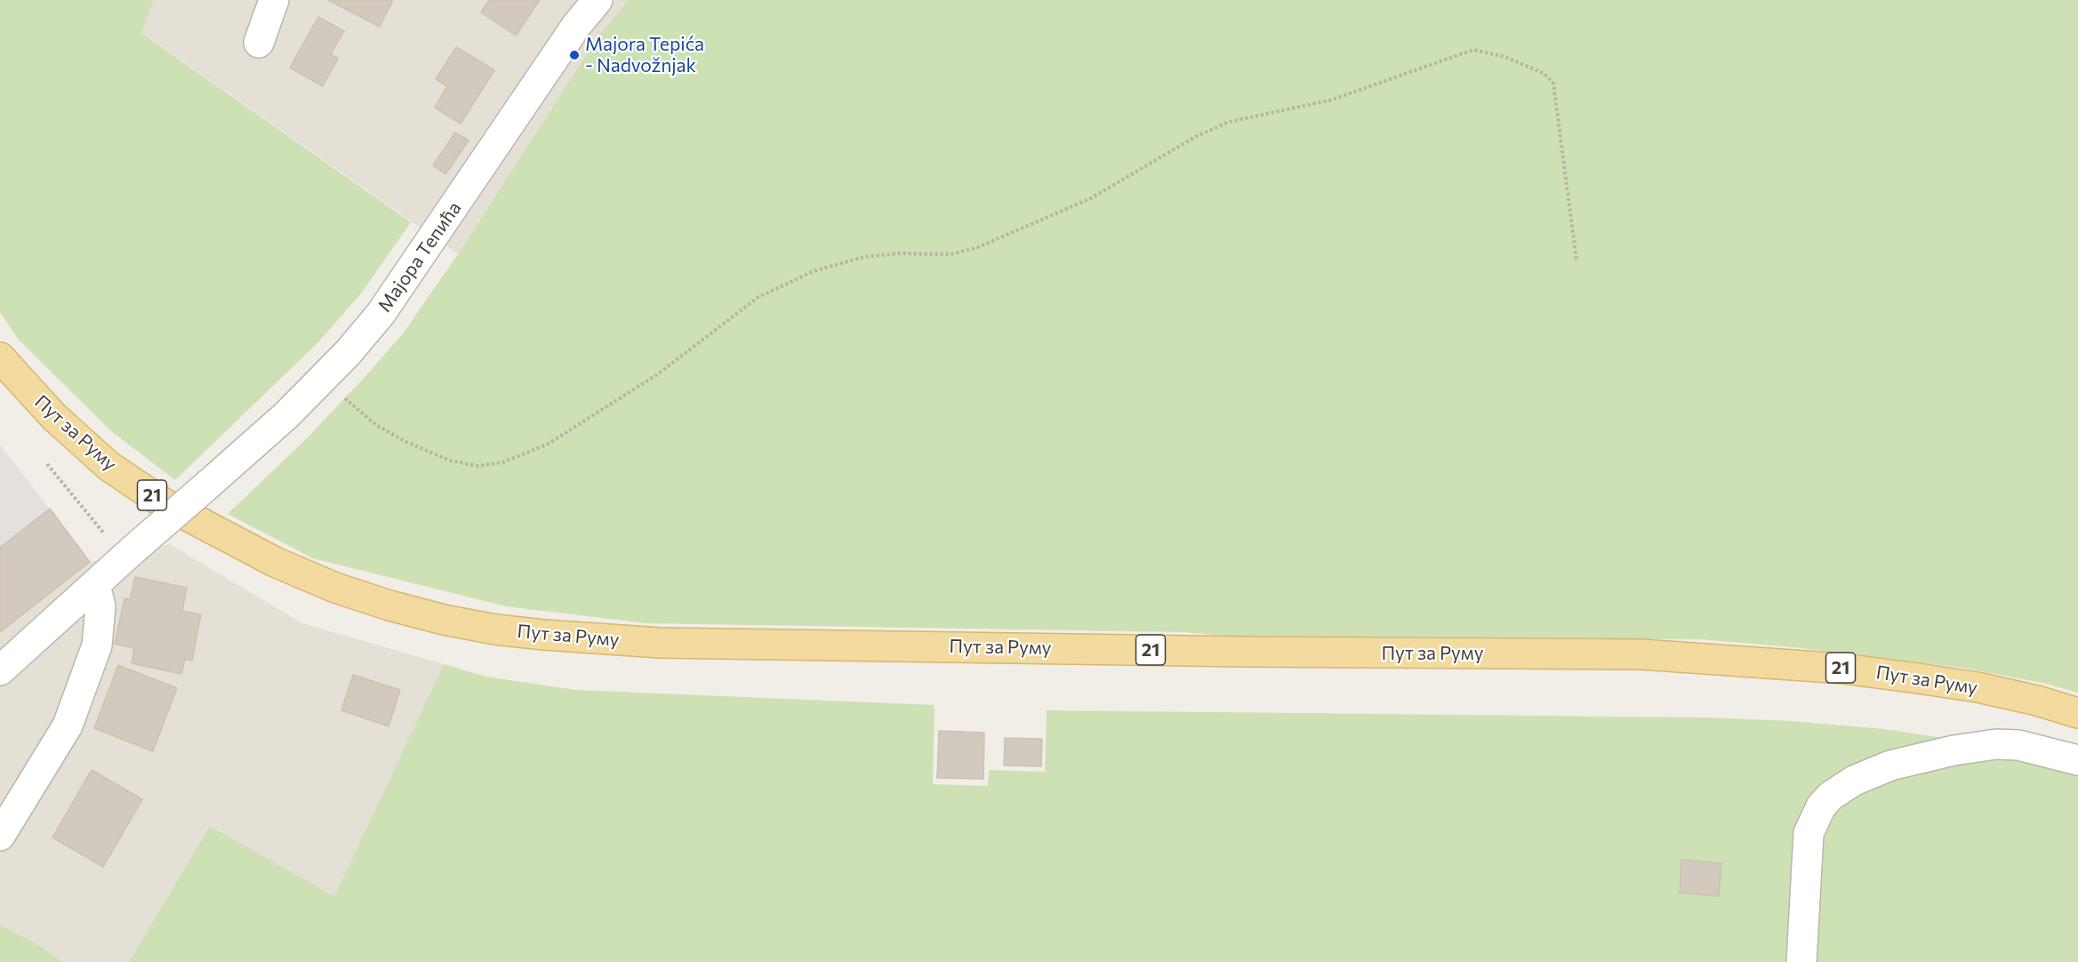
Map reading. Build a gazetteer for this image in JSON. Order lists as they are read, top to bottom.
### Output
{
  "streets": {
    "main road": ["Пут за Руму", "21"],
    "street": ["Мајора Тепића"]
  },
  "places": ["Majora Tepića - Nadvožnjak"]
}
